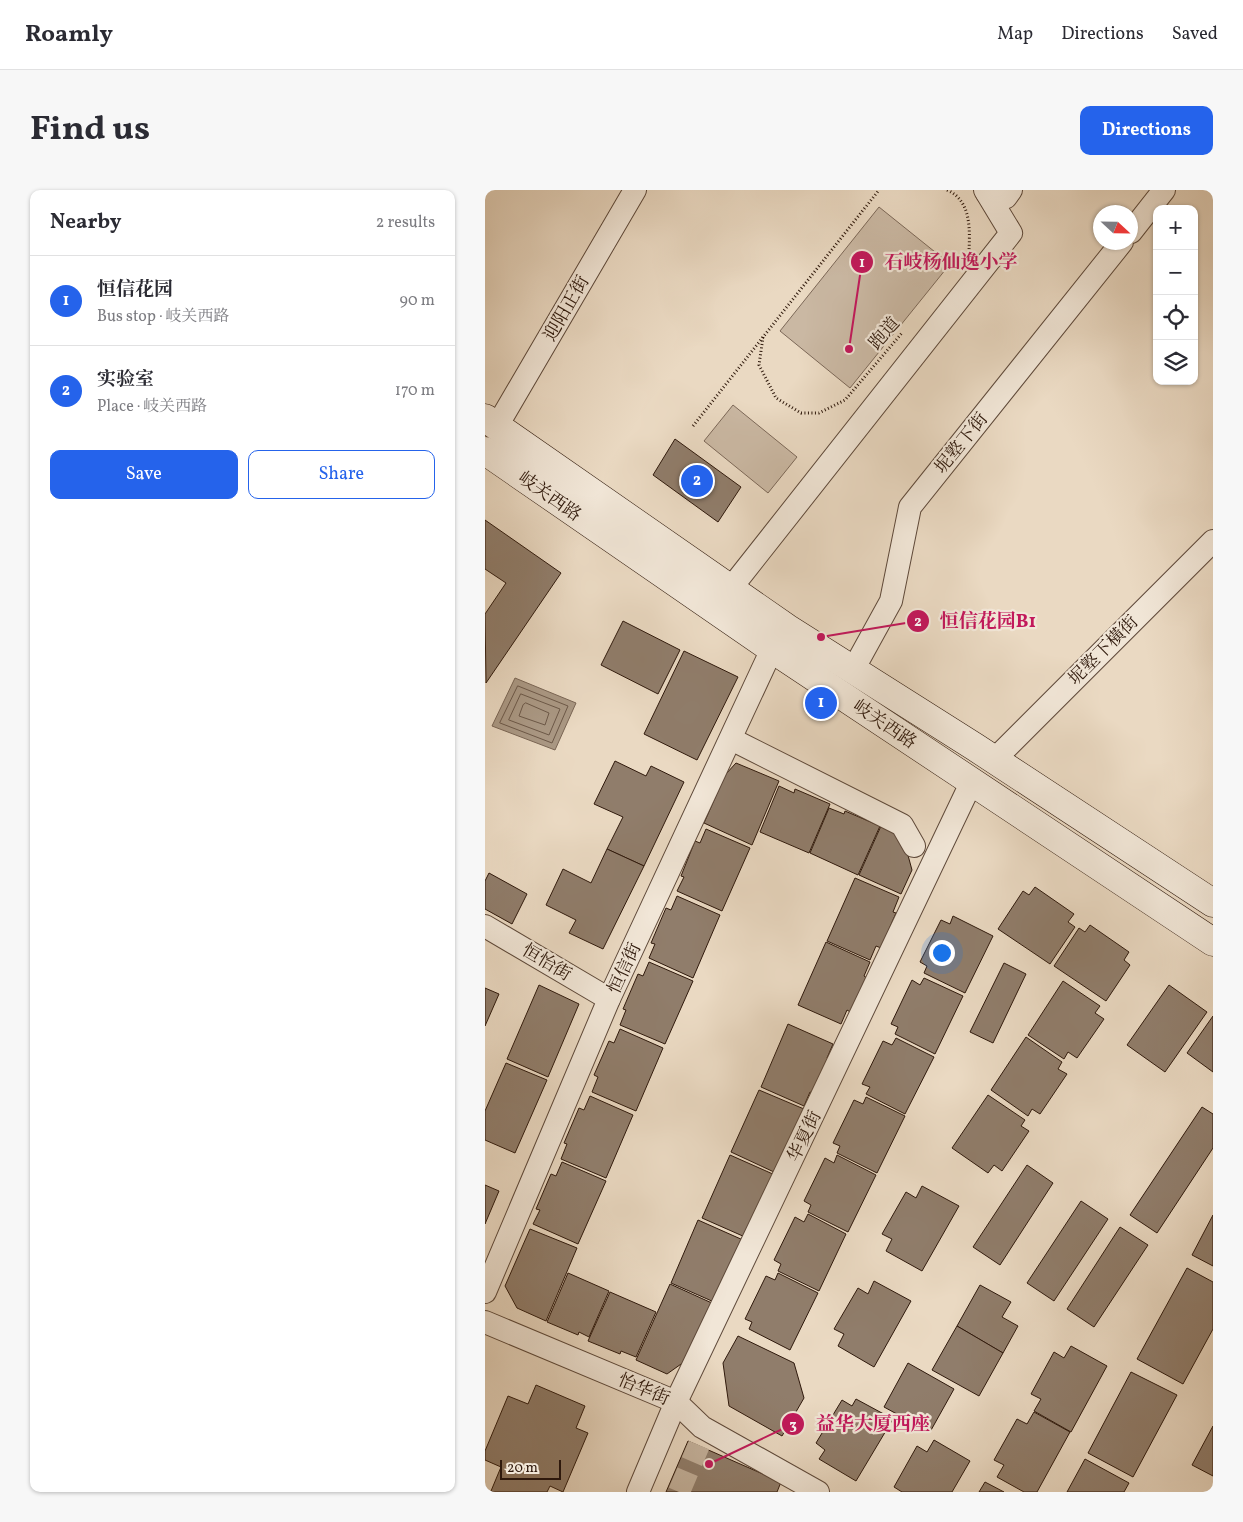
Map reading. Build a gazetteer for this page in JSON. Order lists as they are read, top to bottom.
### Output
{
  "streets": {
    "main road": ["岐关西路"],
    "street": [
      "迎阳正街",
      "坭墪下街",
      "坭墪下橫街",
      "恒怡街",
      "恒信街",
      "华夏街",
      "怡华街"
    ],
    "path": ["跑道"]
  },
  "crossings": [
    ["迎阳正街", "岐关西路"],
    ["坭墪下街", "岐关西路"],
    ["岐关西路", "坭墪下橫街"],
    ["岐关西路", "恒信街"],
    ["岐关西路", "华夏街"],
    ["恒怡街", "恒信街"],
    ["华夏街", "怡华街"]
  ],
  "places": ["石岐杨仙逸小学", "恒信花园B1", "益华大厦西座"],
  "scale_bar": "20 m",
  "north": "right",
  "page": {
    "header": "Roamly",
    "nav": ["Map", "Directions", "Saved"],
    "title": "Find us",
    "buttons": [
      "Directions",
      ["Save", "Share"]
    ],
    "heading": ["Nearby", "2 results"],
    "map_buttons": ["+", "−"],
    "list": [
      {
        "mark": "1",
        "name": "恒信花园",
        "note": "Bus stop · 岐关西路",
        "value": "90 m"
      },
      {
        "mark": "2",
        "name": "实验室",
        "note": "Place · 岐关西路",
        "value": "170 m"
      }
    ],
    "pins": ["2", "1"],
    "scale": "20 m"
  }
}
